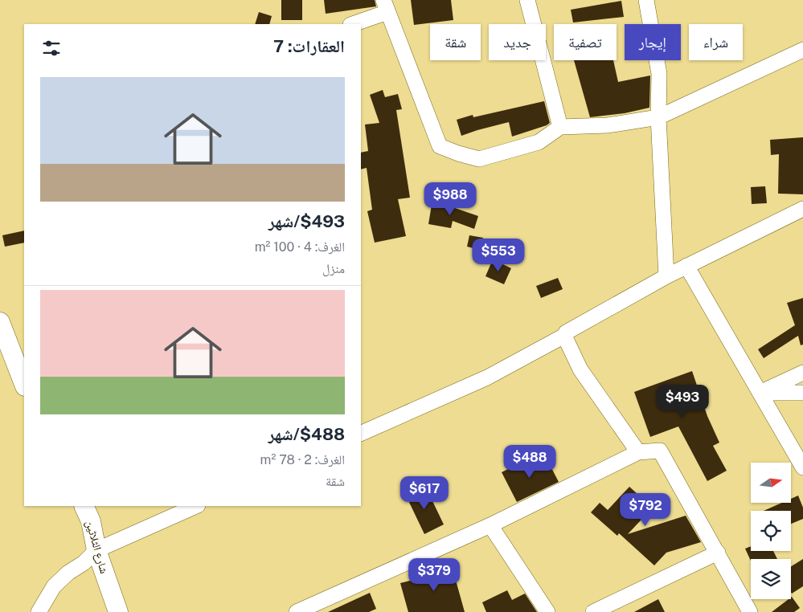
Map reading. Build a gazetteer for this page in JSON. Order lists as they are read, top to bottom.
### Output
{
  "streets": {
    "street": ["شارع الثلاثين"]
  },
  "north": "right",
  "page": {
    "chip": [
      "شراء",
      "إيجار",
      "تصفية",
      "جديد",
      "شقة"
    ],
    "heading": "العقارات: 7",
    "list": [
      {
        "name": "$493/شهر",
        "note": "الغرف: 4 · 100 m² · منزل"
      },
      {
        "name": "$488/شهر",
        "note": "الغرف: 2 · 78 m² · شقة"
      }
    ],
    "price": [
      "$988",
      "$553",
      "$493",
      "$488",
      "$617",
      "$792",
      "$379"
    ]
  }
}
